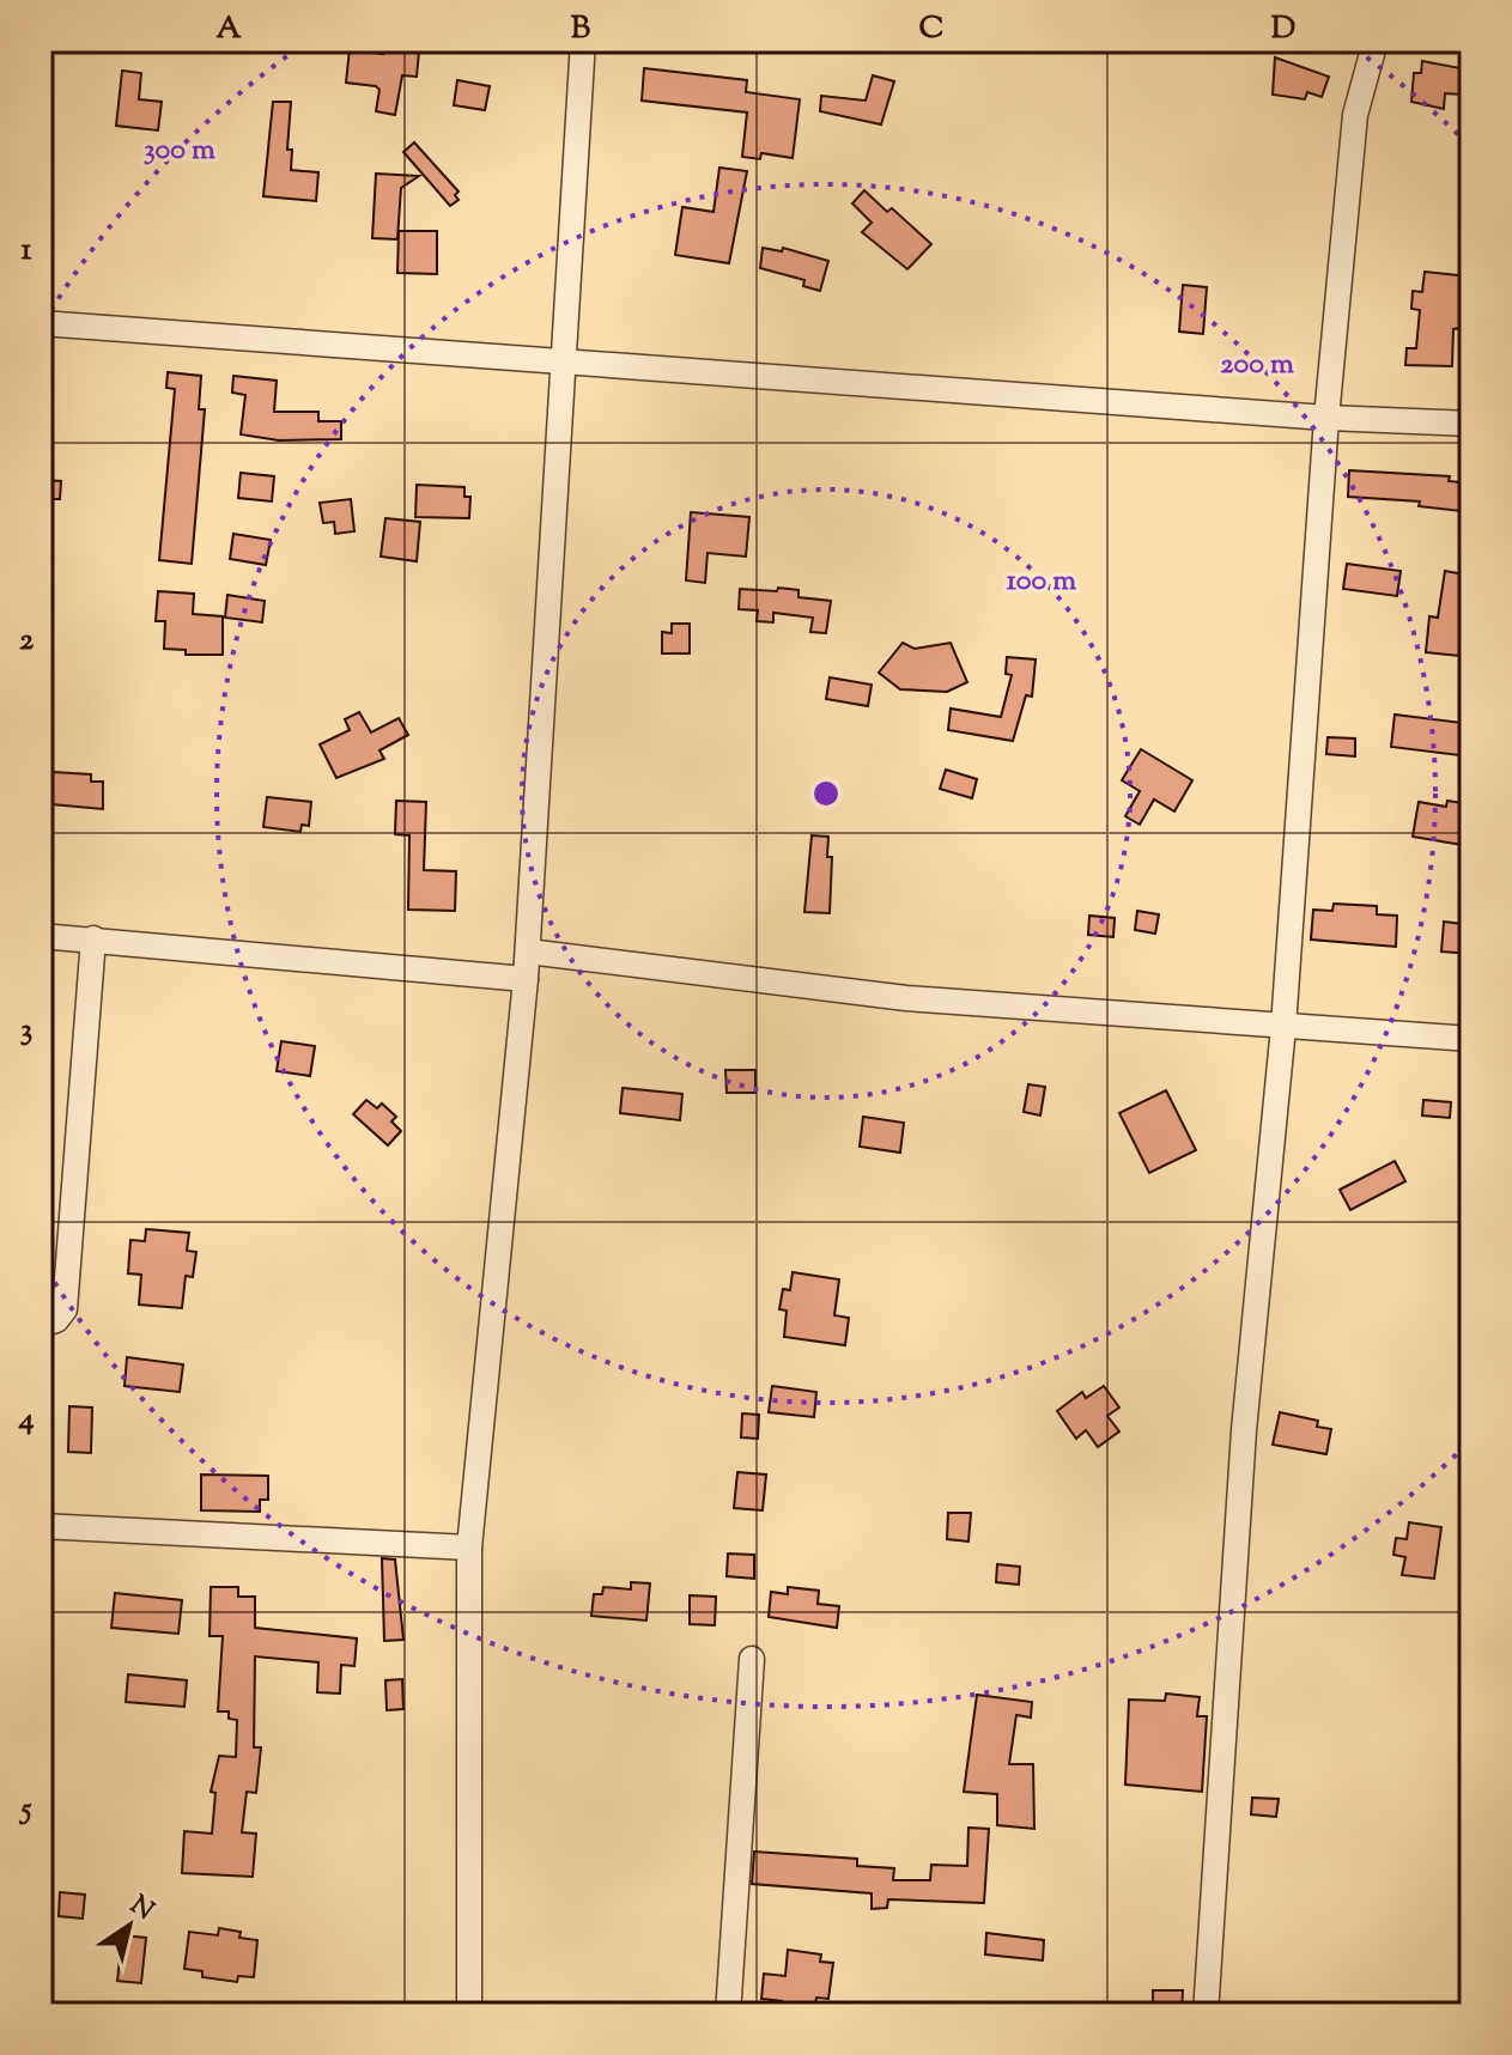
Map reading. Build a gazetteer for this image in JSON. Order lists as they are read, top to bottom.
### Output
{
  "north": "top right",
  "grid": {
    "columns": [
      "A",
      "B",
      "C",
      "D"
    ],
    "rows": [
      "1",
      "2",
      "3",
      "4",
      "5"
    ]
  },
  "rings": ["300 m", "200 m", "100 m"]
}
